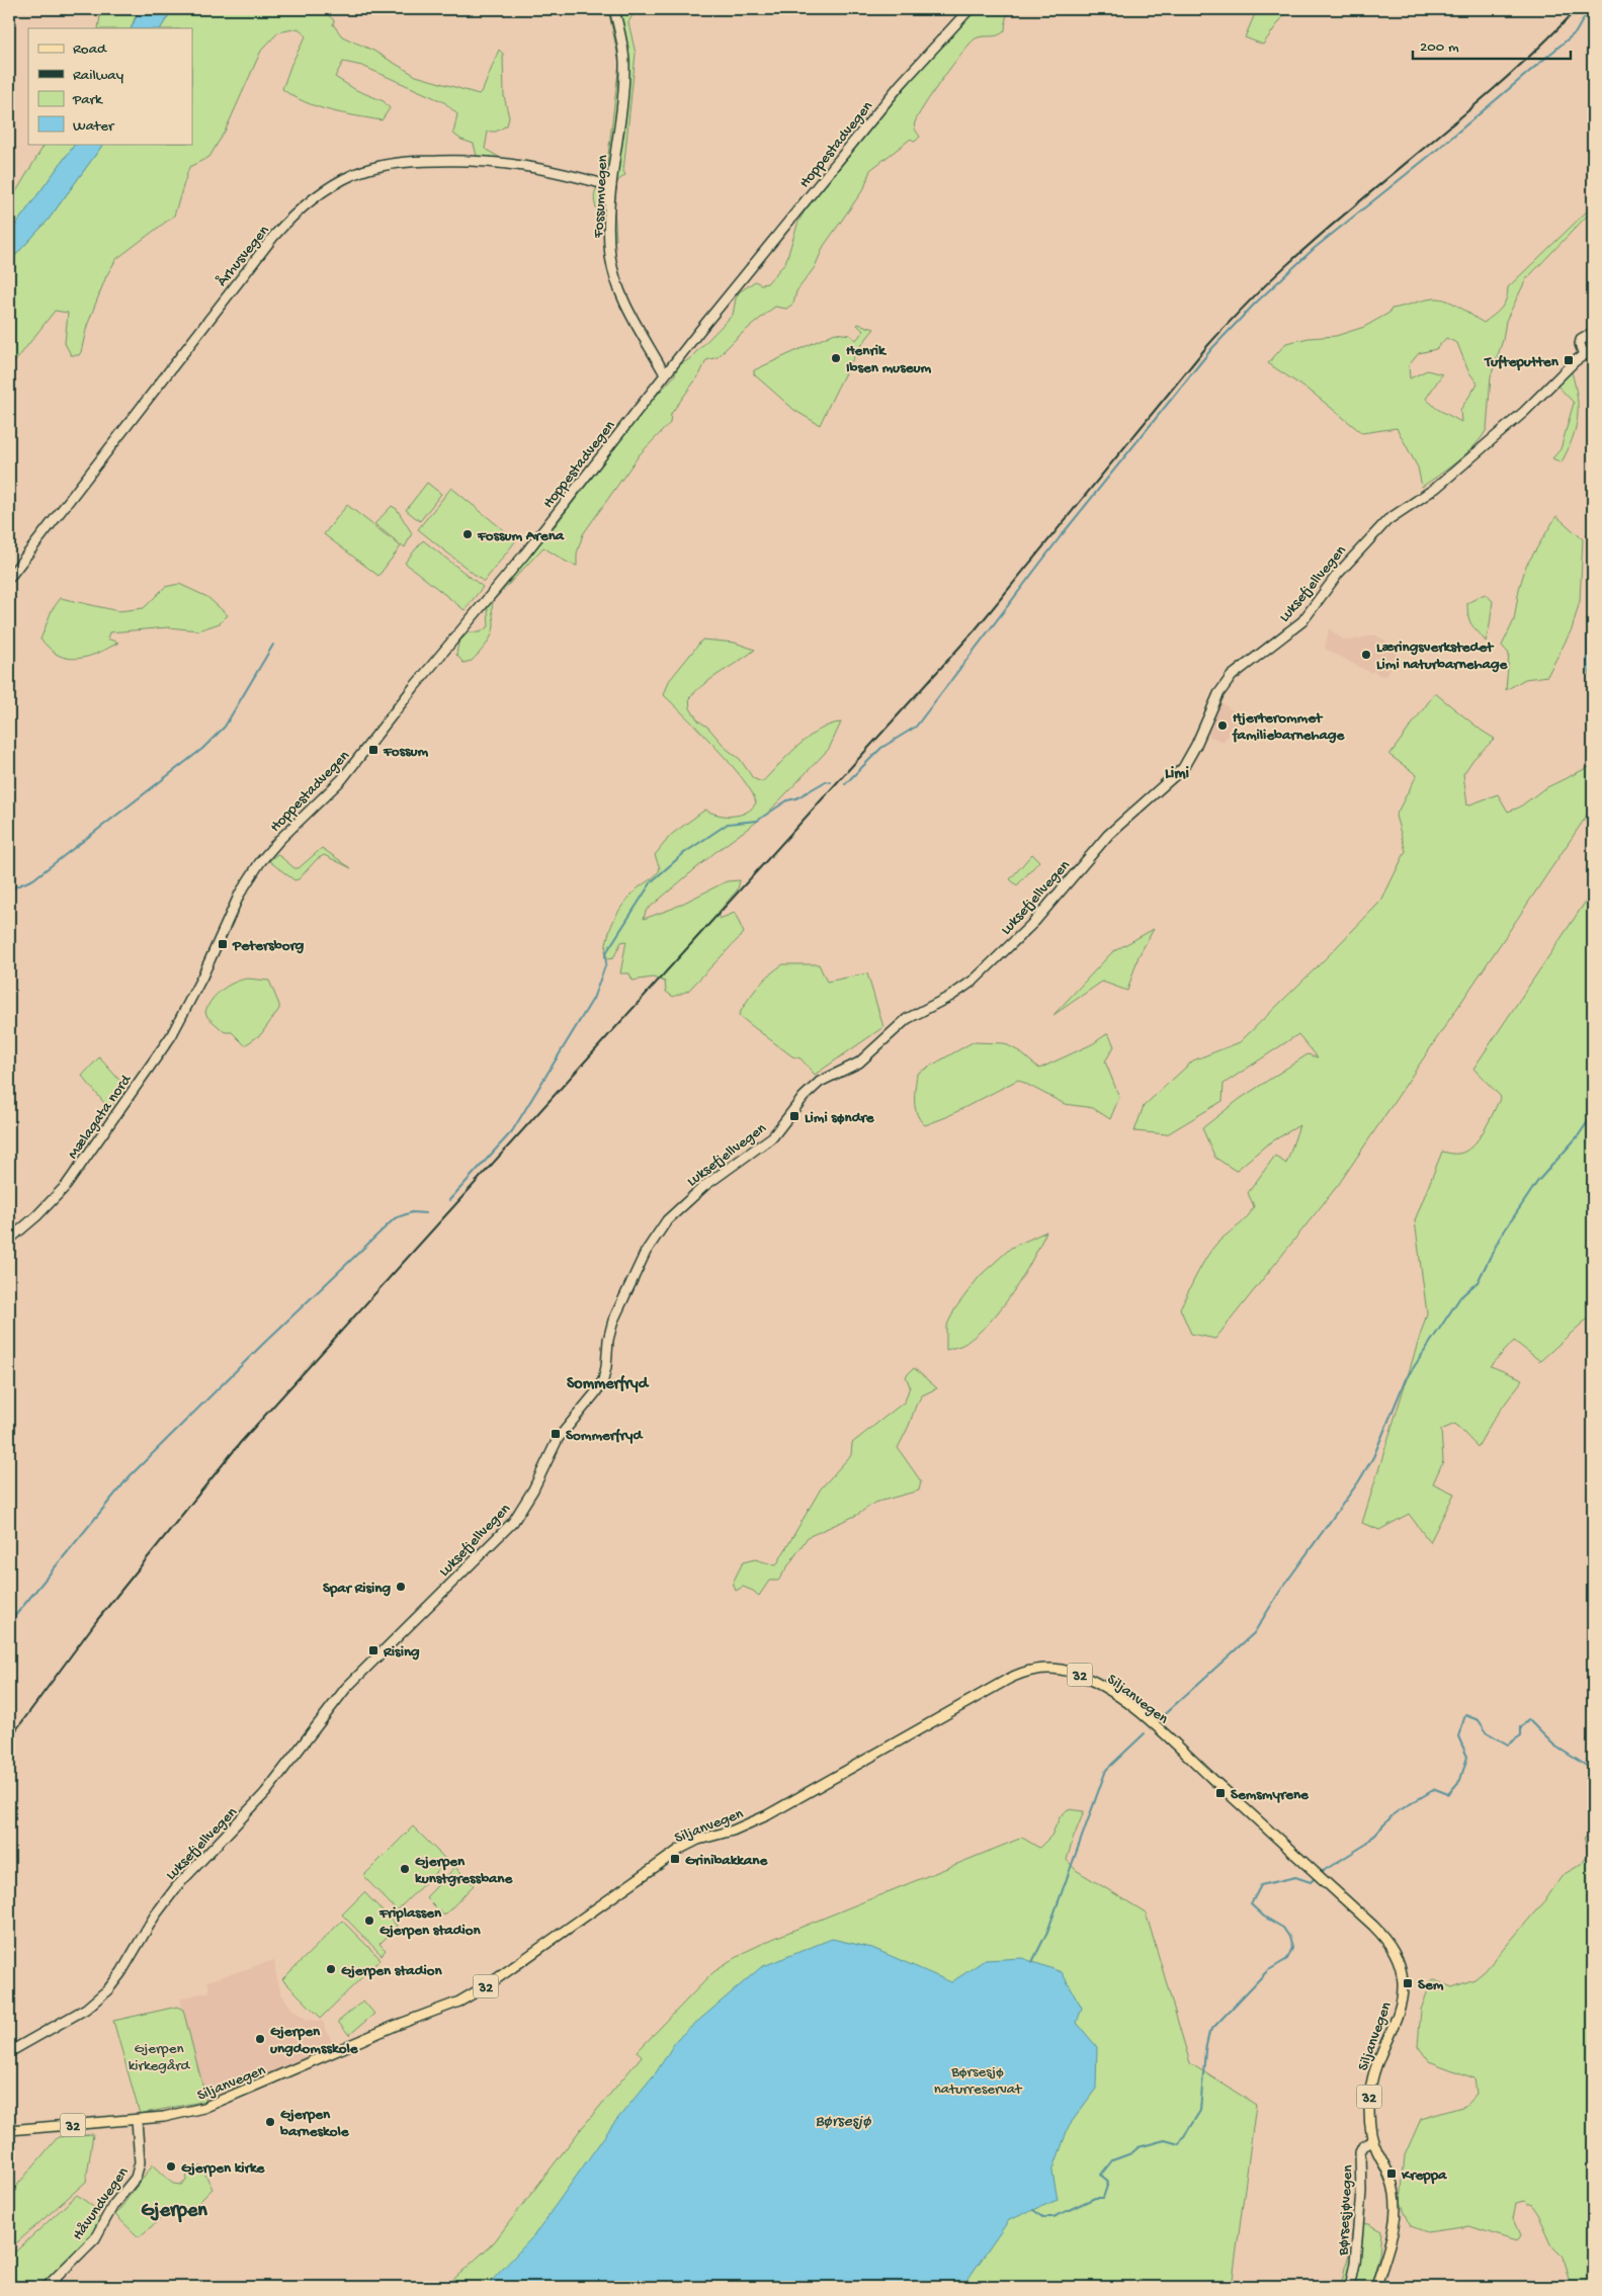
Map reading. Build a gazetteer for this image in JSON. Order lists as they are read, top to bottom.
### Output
{
  "streets": {
    "main road": [
      "Hoppestadvegen",
      "Fossumvegen",
      "Århusvegen",
      "Luksefjellvegen",
      "Mælagata nord",
      "32",
      "Siljanvegen",
      "Håvundvegen",
      "Børsesjøvegen"
    ]
  },
  "crossings": [
    ["Hoppestadvegen", "Fossumvegen"],
    ["Hoppestadvegen", "Mælagata nord"],
    ["Fossumvegen", "Århusvegen"],
    ["Siljanvegen", "Håvundvegen"],
    ["Siljanvegen", "Børsesjøvegen"]
  ],
  "districts": ["Limi", "Sommerfryd", "Gjerpen"],
  "water": ["Børsesjø"],
  "parks": ["Gjerpen kirkegård", "Børsesjø naturreservat"],
  "places": {
    "other": [
      "Henrik Ibsen museum",
      "Fossum Arena",
      "Læringsverkstedet Limi naturbarnehage",
      "Hjerterommet familiebarnehage",
      "Spar Rising",
      "Gjerpen kunstgressbane",
      "Friplassen Gjerpen stadion",
      "Gjerpen stadion",
      "Gjerpen ungdomsskole",
      "Gjerpen barneskole",
      "Gjerpen kirke"
    ],
    "transit": [
      "Tufteputten",
      "Fossum",
      "Petersborg",
      "Limi søndre",
      "Sommerfryd",
      "Rising",
      "Semsmyrene",
      "Grinibakkane",
      "Sem",
      "Kreppa"
    ]
  },
  "legend": [
    "Road",
    "Railway",
    "Park",
    "Water"
  ],
  "scale_bar": "200 m"
}
